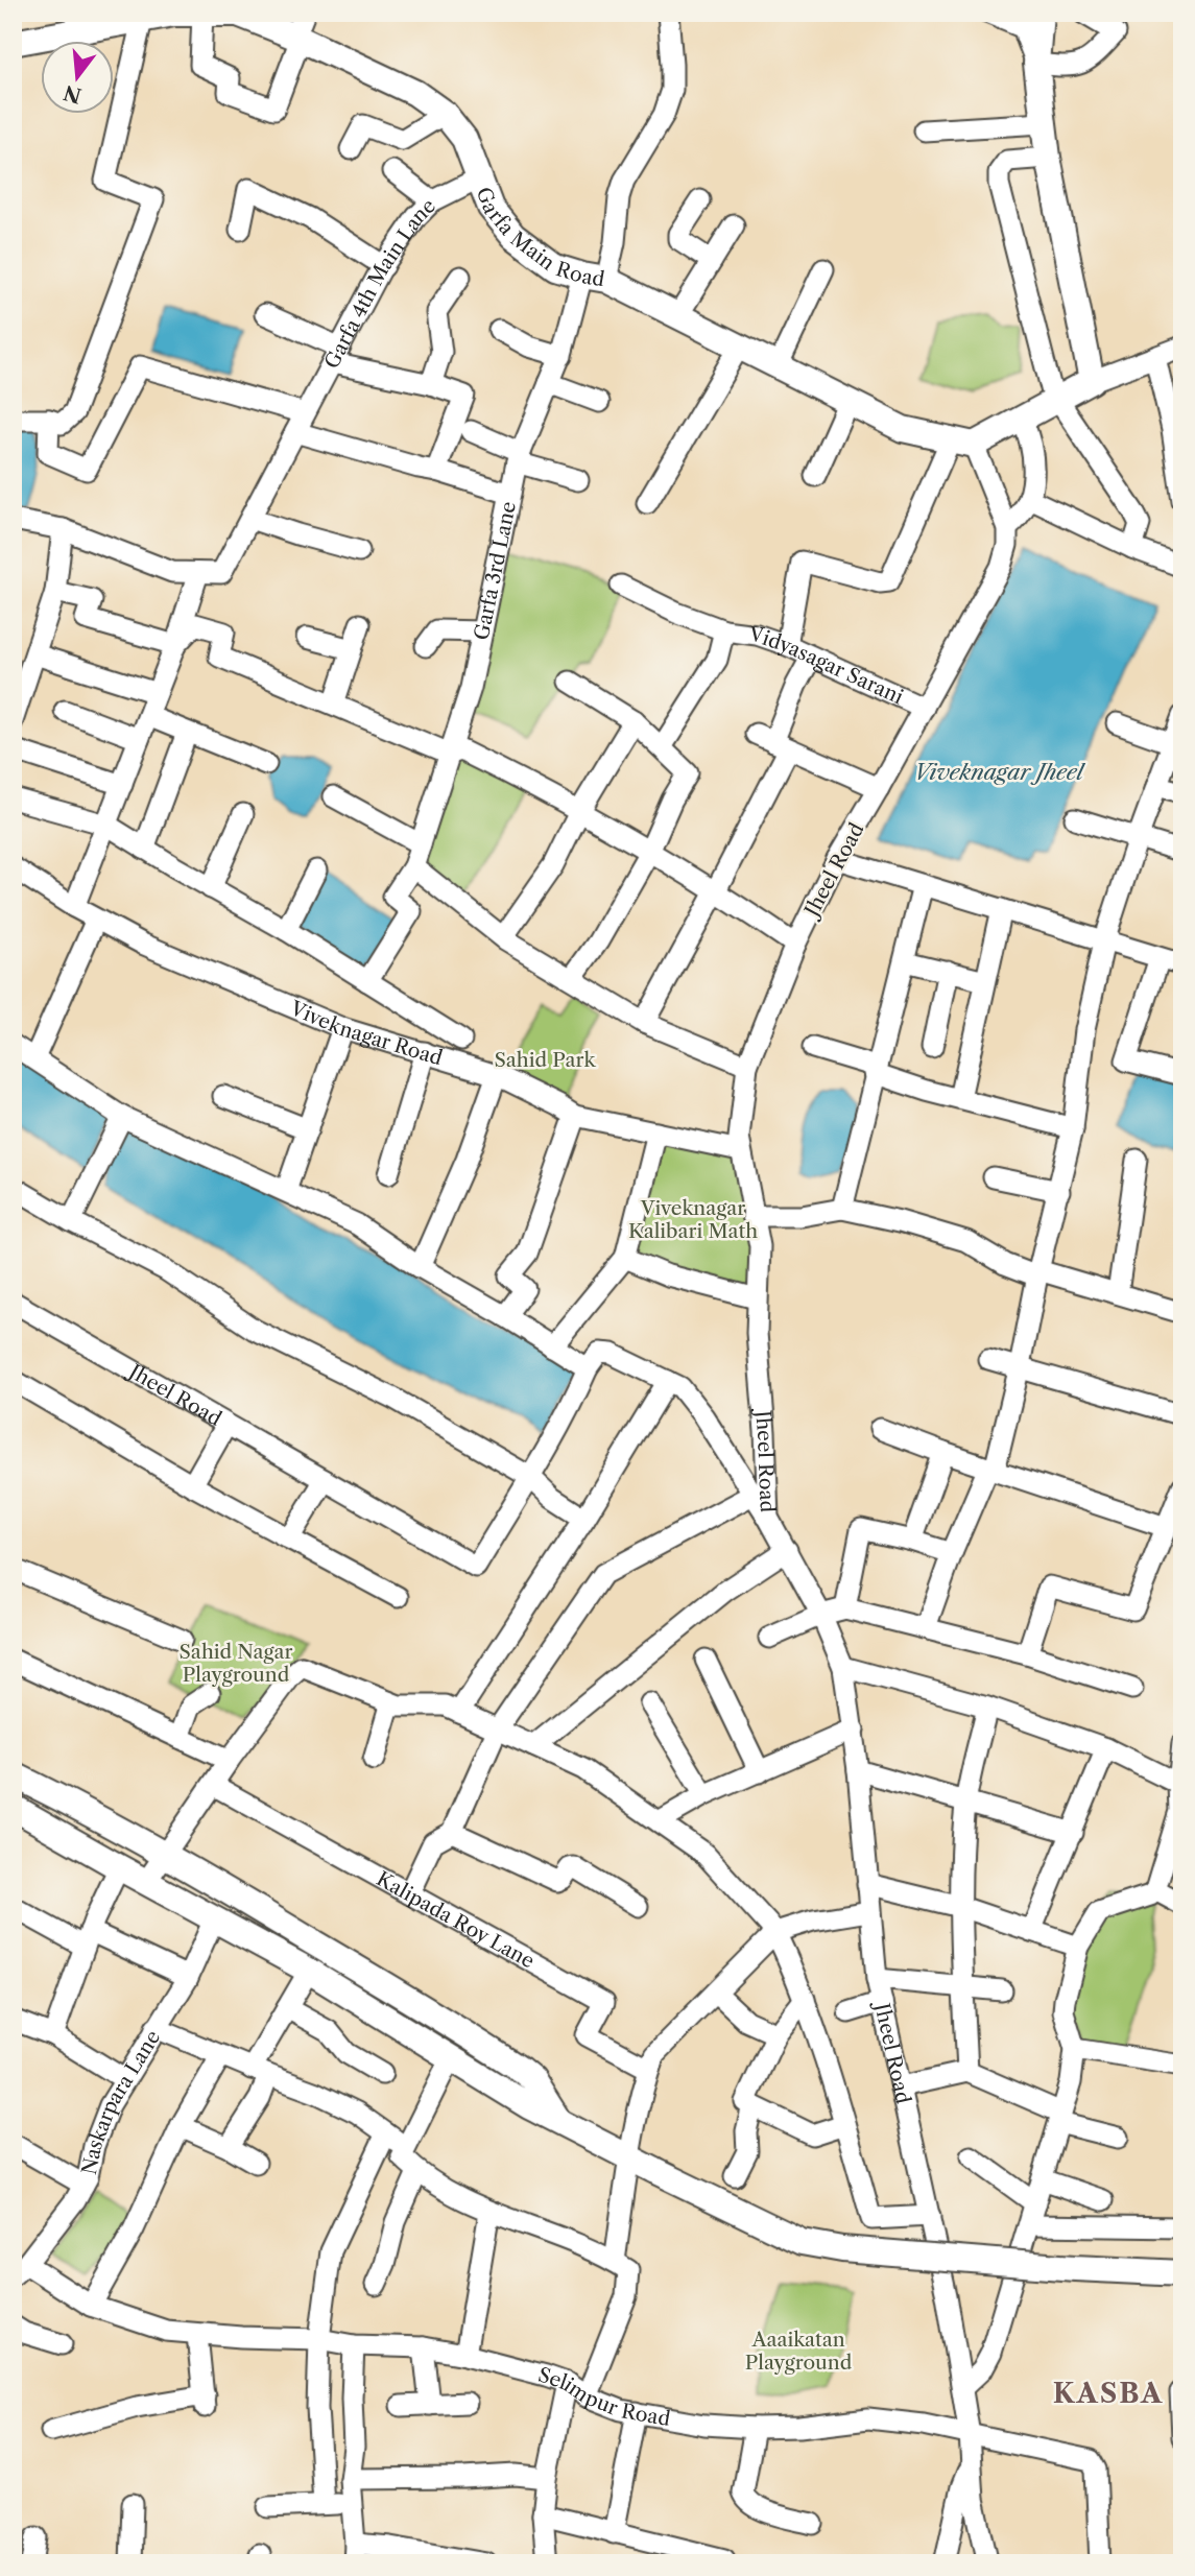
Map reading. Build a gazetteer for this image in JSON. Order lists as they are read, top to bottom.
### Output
{
  "streets": {
    "main road": ["Garfa Main Road"],
    "street": [
      "Garfa 4th Main Lane",
      "Garfa 3rd Lane",
      "Vidyasagar Sarani",
      "Jheel Road",
      "Viveknagar Road",
      "Kalipada Roy Lane",
      "Naskarpara Lane",
      "Selimpur Road"
    ]
  },
  "crossings": [
    ["Garfa Main Road", "Garfa 4th Main Lane"],
    ["Garfa Main Road", "Garfa 3rd Lane"],
    ["Vidyasagar Sarani", "Jheel Road"],
    ["Jheel Road", "Viveknagar Road"],
    ["Jheel Road", "Selimpur Road"],
    ["Naskarpara Lane", "Selimpur Road"]
  ],
  "districts": ["KASBA"],
  "water": ["Viveknagar Jheel"],
  "parks": [
    "Sahid Park",
    "Viveknagar Kalibari Math",
    "Sahid Nagar Playground",
    "Aaaikatan Playground"
  ],
  "north": "bottom"
}
